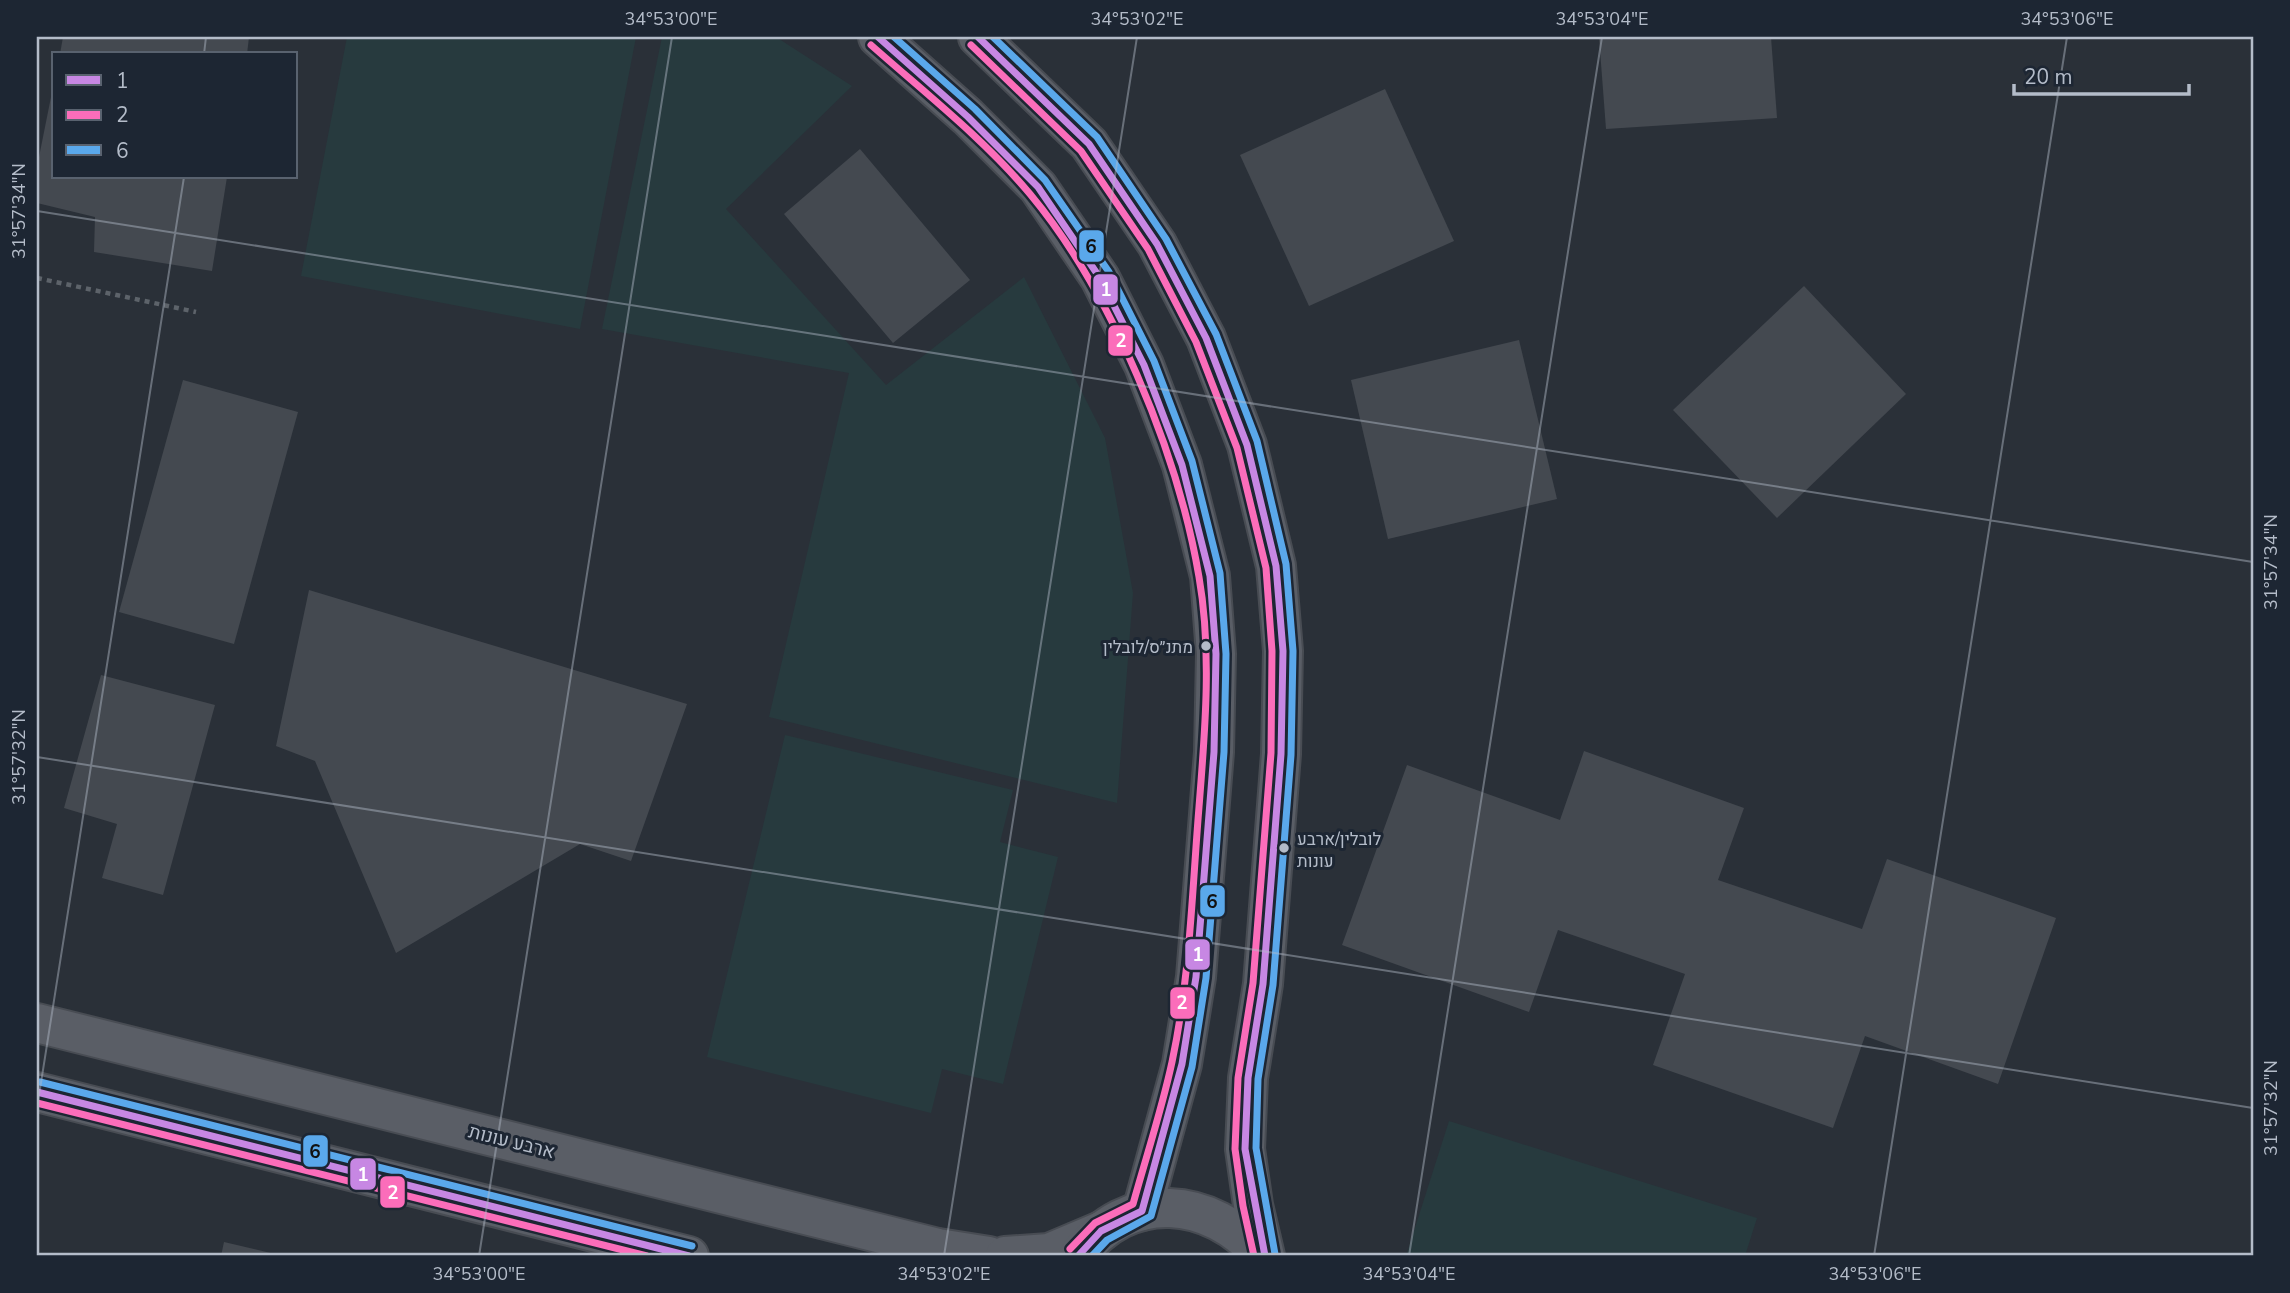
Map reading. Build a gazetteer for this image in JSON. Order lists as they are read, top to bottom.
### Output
{
  "streets": {
    "street": ["ארבע עונות"]
  },
  "places": ["מתנ״ס/לובלין", "לובלין/ארבע עונות"],
  "lines": ["transit line 1", "transit line 6", "transit line 2"],
  "legend": ["1", "2", "6"],
  "scale_bar": "20 m",
  "coordinates": [
    "34°53'00\"E",
    "34°53'02\"E",
    "34°53'04\"E",
    "34°53'06\"E",
    "31°57'34\"N",
    "31°57'32\"N"
  ]
}
